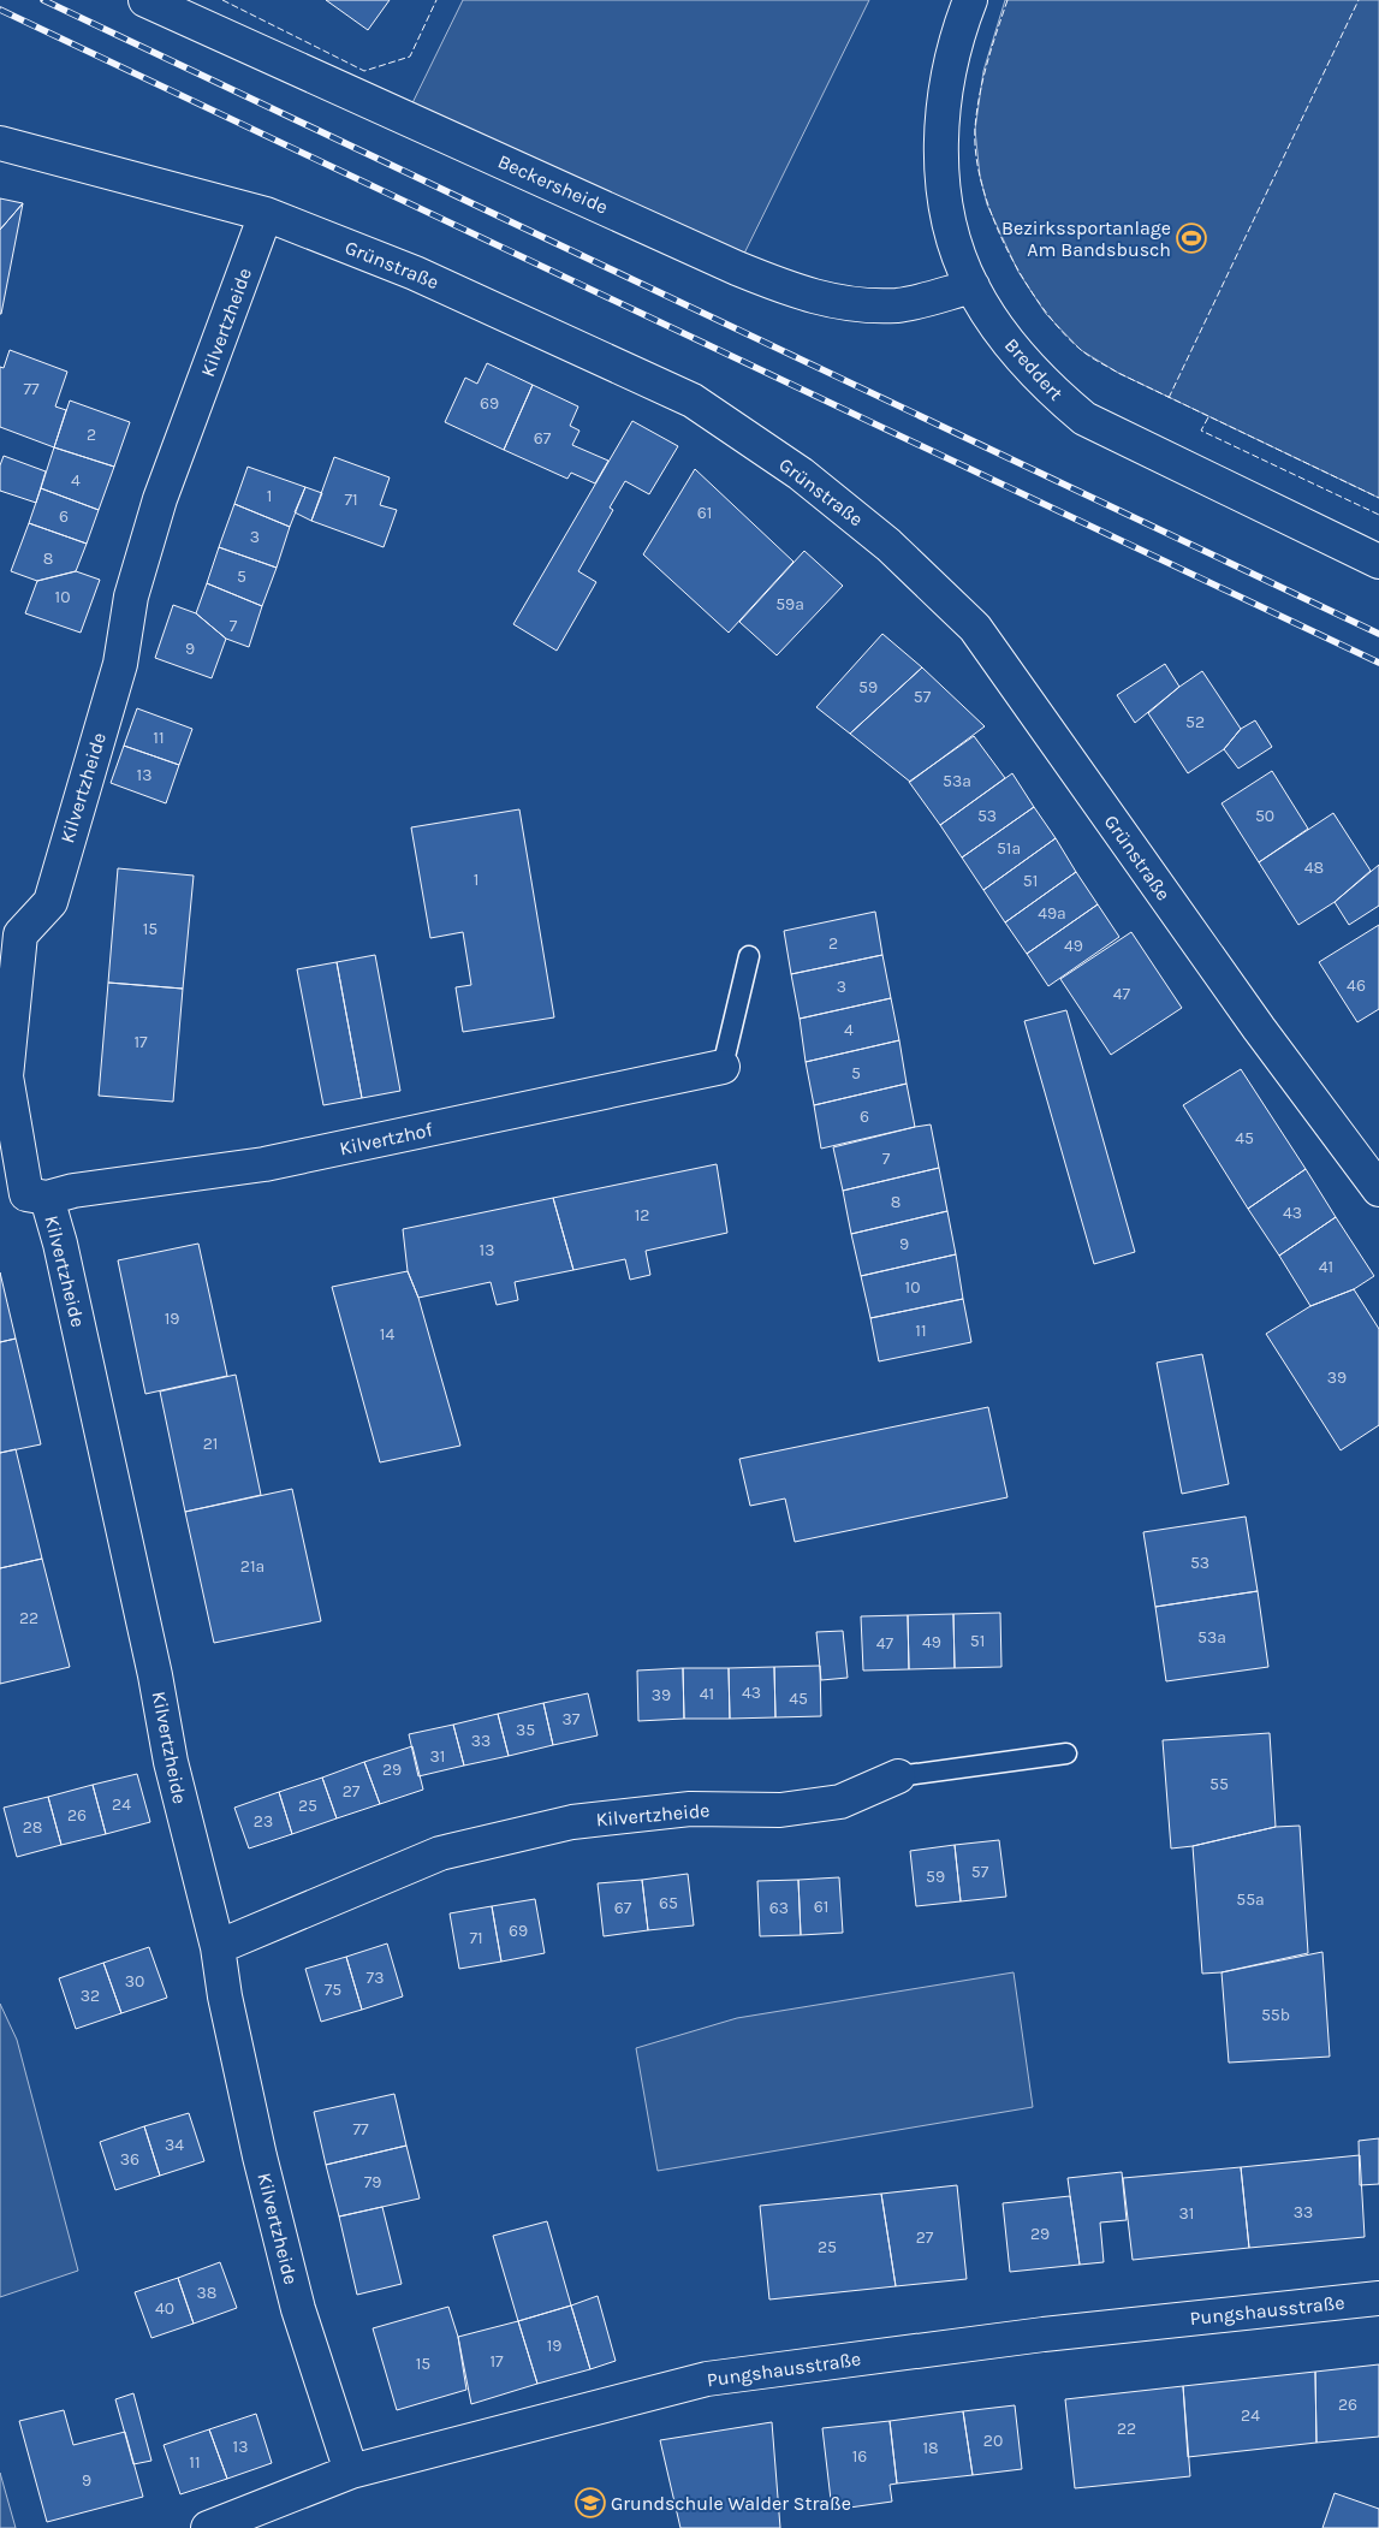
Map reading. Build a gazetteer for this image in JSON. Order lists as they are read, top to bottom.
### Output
{
  "streets": {
    "street": [
      "Beckersheide",
      "Grünstraße",
      "Kilvertzheide",
      "Breddert",
      "Kilvertzhof",
      "Pungshausstraße"
    ]
  },
  "crossings": [
    ["Beckersheide", "Breddert"],
    ["Grünstraße", "Kilvertzheide"],
    ["Kilvertzheide", "Kilvertzhof"],
    ["Kilvertzheide", "Pungshausstraße"]
  ],
  "places": {
    "sports": ["Bezirkssportanlage Am Bandsbusch"],
    "school or university": ["Grundschule Walder Straße"]
  },
  "house_numbers": [
    "77",
    "69",
    "2",
    "67",
    "4",
    "1",
    "71",
    "61",
    "6",
    "3",
    "8",
    "5",
    "10",
    "59a",
    "7",
    "9",
    "59",
    "57",
    "52",
    "11",
    "13",
    "53a",
    "53",
    "50",
    "51a",
    "48",
    "1",
    "51",
    "49a",
    "15",
    "2",
    "49",
    "46",
    "3",
    "47",
    "4",
    "17",
    "5",
    "6",
    "45",
    "7",
    "8",
    "43",
    "12",
    "9",
    "13",
    "41",
    "10",
    "19",
    "11",
    "14",
    "39",
    "21",
    "53",
    "21a",
    "22",
    "53a",
    "51",
    "49",
    "47",
    "43",
    "41",
    "39",
    "45",
    "37",
    "35",
    "33",
    "31",
    "29",
    "55",
    "27",
    "24",
    "25",
    "26",
    "23",
    "28",
    "57",
    "59",
    "55a",
    "65",
    "61",
    "67",
    "63",
    "69",
    "71",
    "73",
    "30",
    "75",
    "32",
    "55b",
    "77",
    "34",
    "36",
    "79",
    "33",
    "31",
    "29",
    "27",
    "25",
    "38",
    "40",
    "19",
    "17",
    "15",
    "26",
    "24",
    "22",
    "20",
    "13",
    "18",
    "16",
    "11",
    "9"
  ]
}
